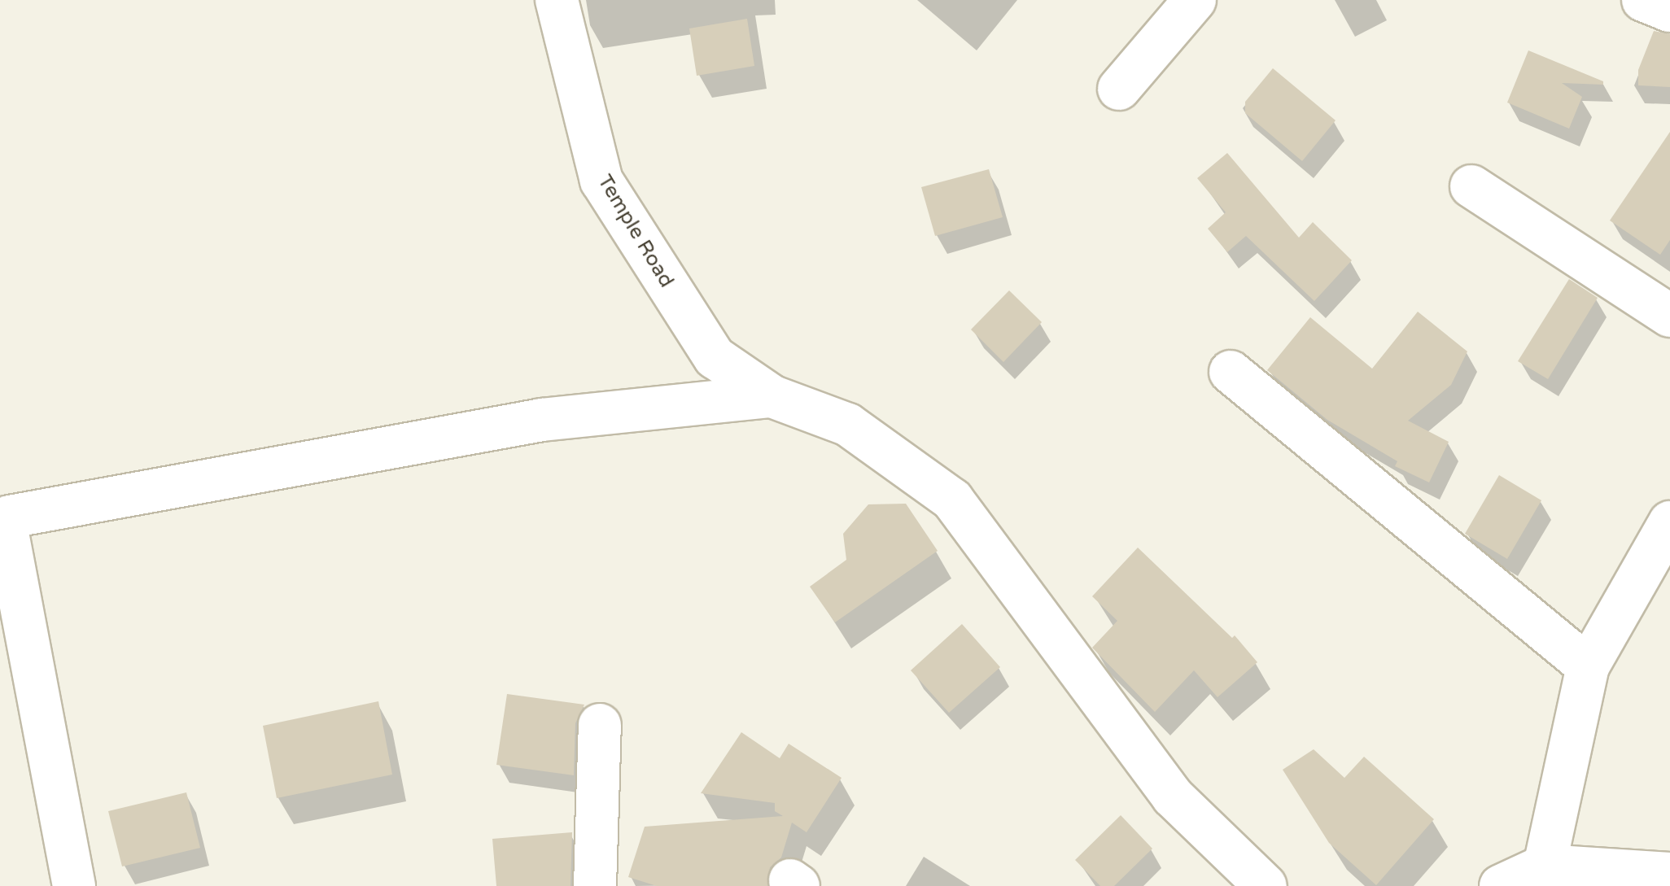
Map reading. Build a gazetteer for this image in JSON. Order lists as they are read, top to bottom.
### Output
{
  "streets": {
    "street": ["Temple Road"]
  }
}
